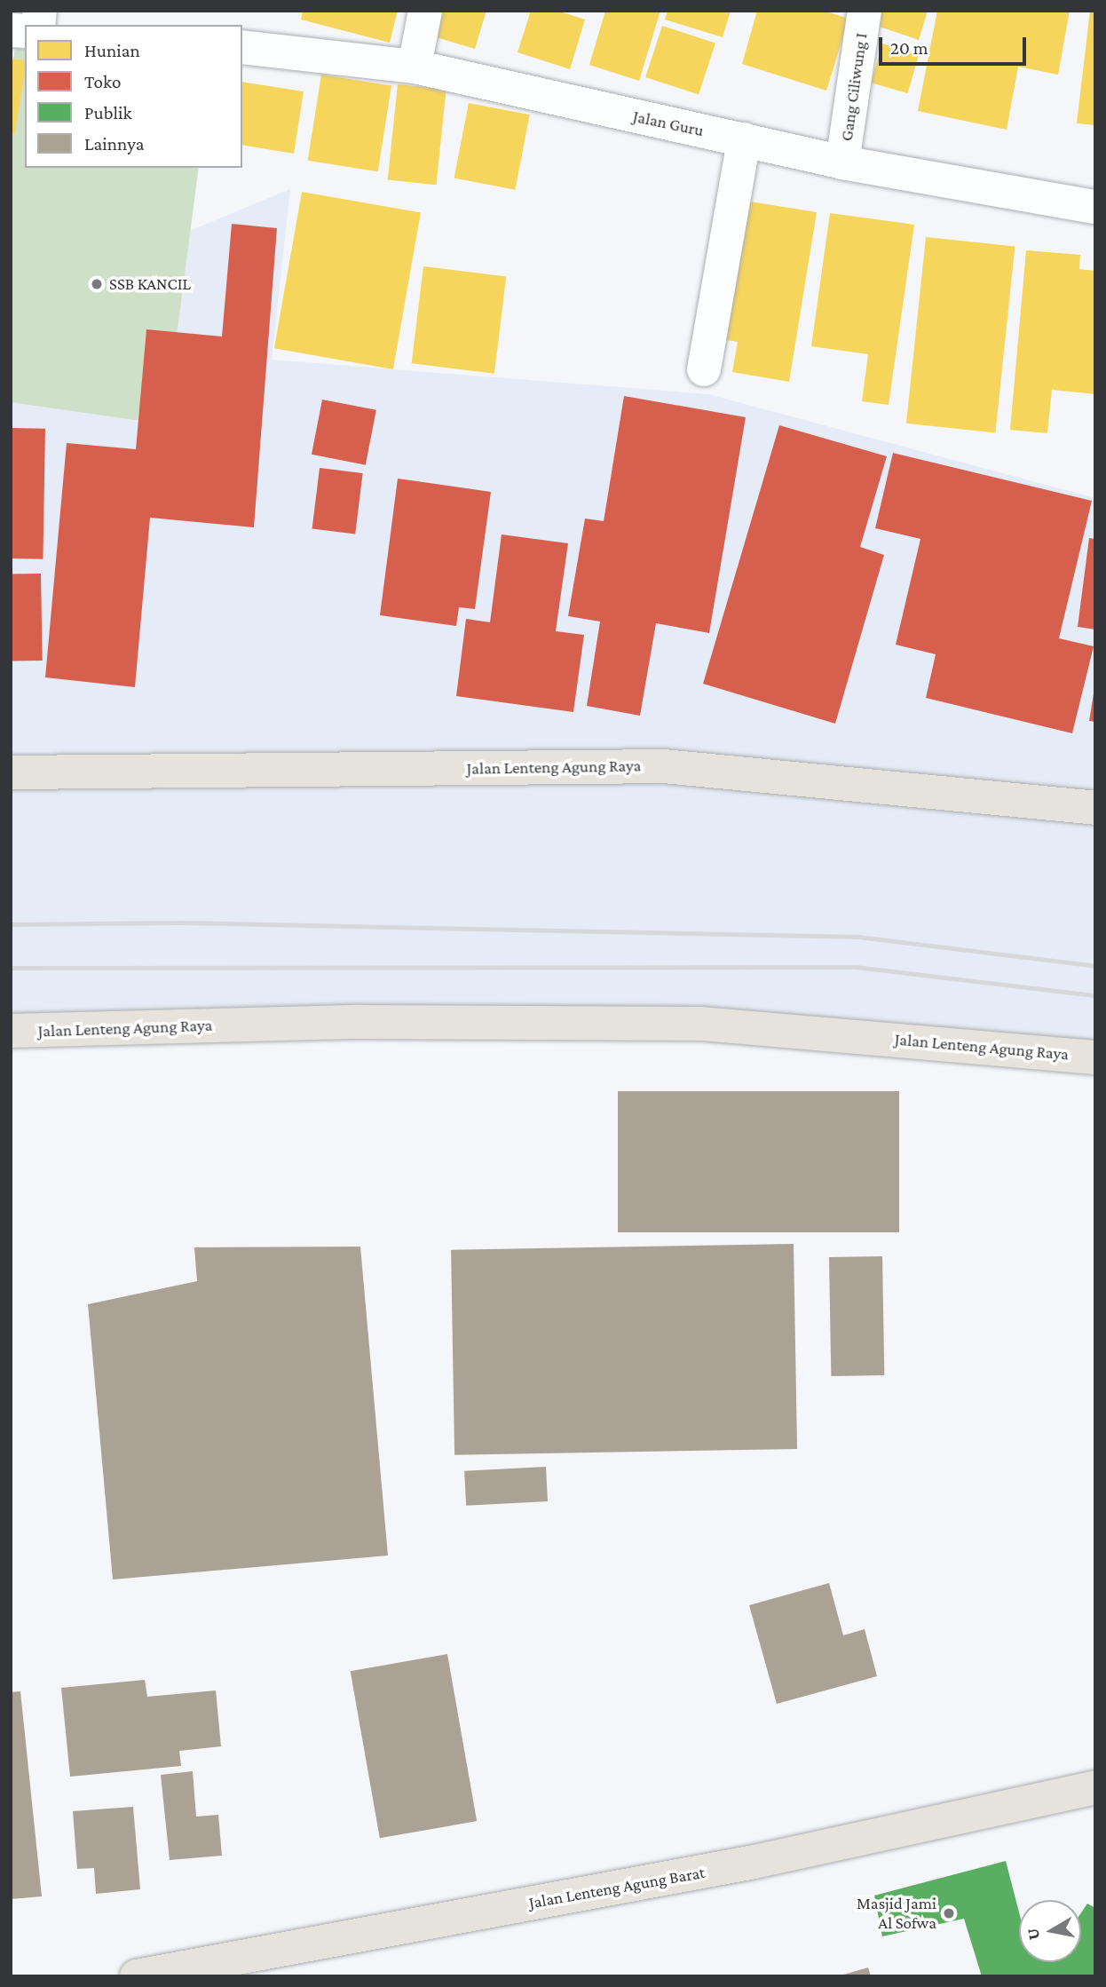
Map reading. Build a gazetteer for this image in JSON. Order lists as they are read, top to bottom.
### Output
{
  "streets": {
    "main road": ["Jalan Lenteng Agung Raya", "Jalan Lenteng Agung Barat"],
    "street": ["Gang Ciliwung I", "Jalan Guru"]
  },
  "crossings": [
    ["Gang Ciliwung I", "Jalan Guru"]
  ],
  "places": ["SSB KANCIL", "Masjid Jami Al Sofwa"],
  "legend": [
    "Hunian",
    "Toko",
    "Publik",
    "Lainnya"
  ],
  "scale_bar": "20 m",
  "north": "left"
}
